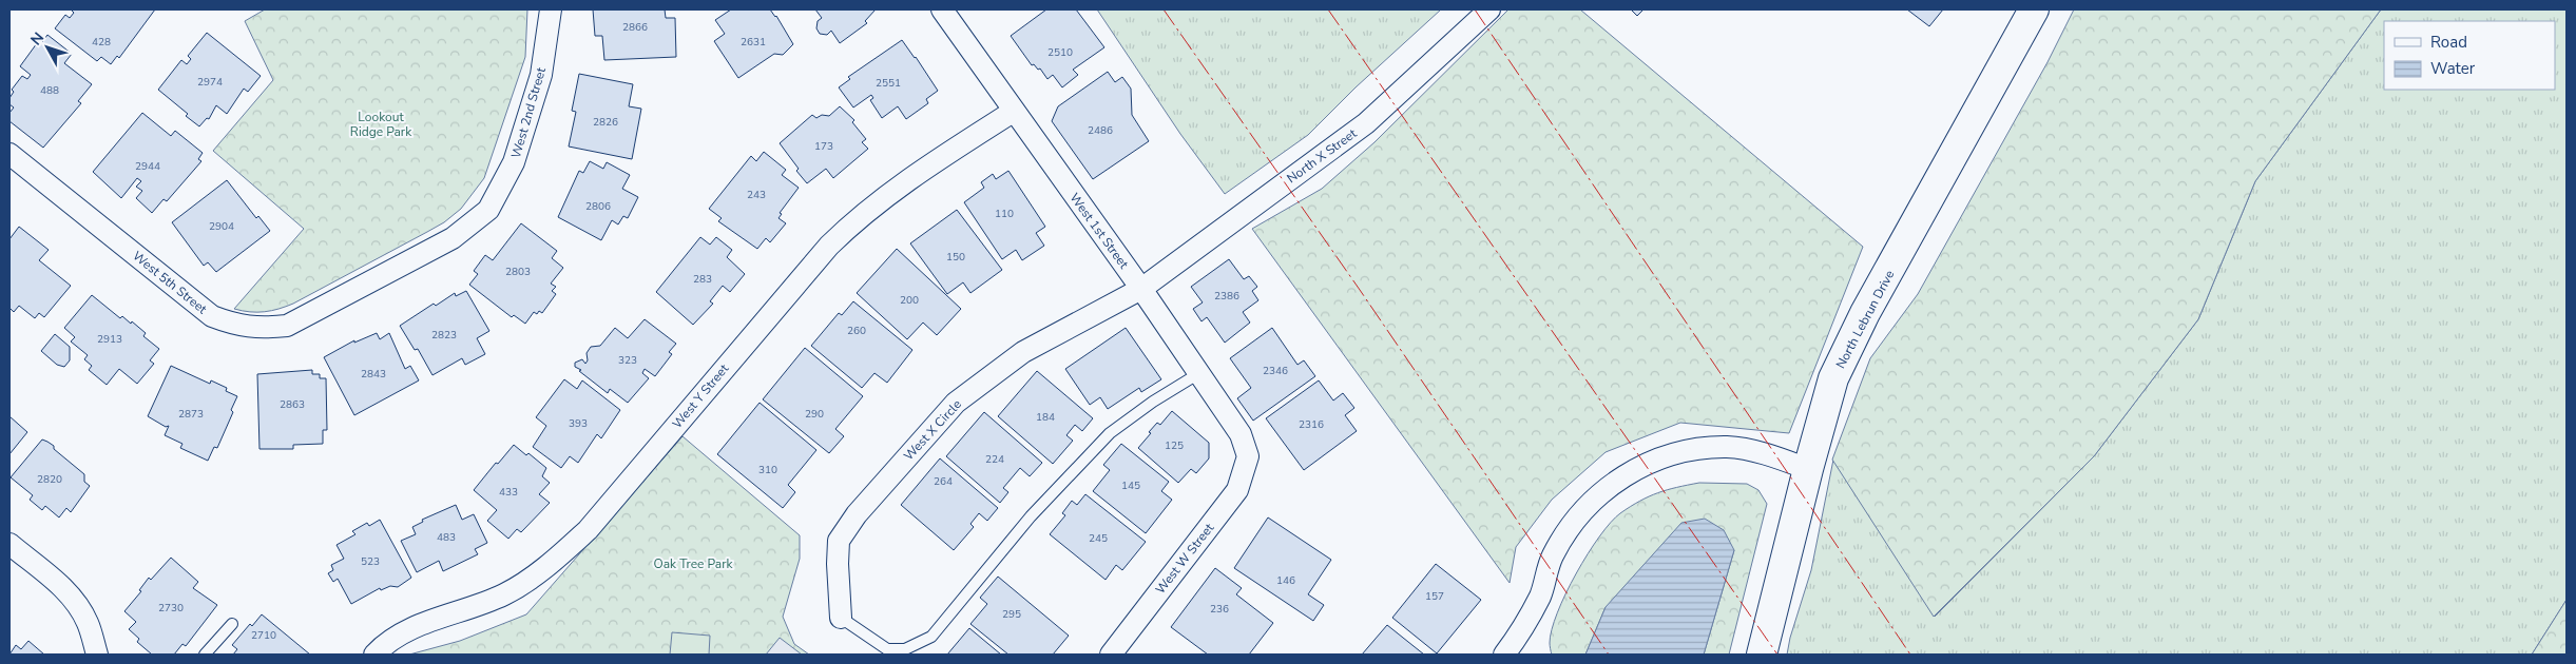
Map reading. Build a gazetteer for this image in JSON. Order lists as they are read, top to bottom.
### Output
{
  "streets": {
    "street": [
      "West 2nd Street",
      "North X Street",
      "West 1st Street",
      "West 5th Street",
      "North Lebrun Drive",
      "West Y Street",
      "West X Circle",
      "West W Street"
    ]
  },
  "crossings": [
    ["West 2nd Street", "West 5th Street"],
    ["North X Street", "West 1st Street"],
    ["North X Street", "West X Circle"],
    ["West 1st Street", "West Y Street"],
    ["West 1st Street", "West X Circle"],
    ["West 1st Street", "West W Street"]
  ],
  "parks": ["Lookout Ridge Park", "Oak Tree Park"],
  "house_numbers": [
    "2866",
    "428",
    "2631",
    "2510",
    "2974",
    "2551",
    "488",
    "2826",
    "2486",
    "173",
    "2944",
    "243",
    "2806",
    "110",
    "2904",
    "150",
    "2803",
    "283",
    "2386",
    "200",
    "260",
    "2823",
    "2913",
    "323",
    "2346",
    "2843",
    "2863",
    "2873",
    "290",
    "184",
    "393",
    "2316",
    "125",
    "224",
    "310",
    "2820",
    "264",
    "145",
    "433",
    "483",
    "245",
    "523",
    "146",
    "157",
    "2730",
    "236",
    "295",
    "2710"
  ],
  "legend": ["Road", "Water"],
  "north": "top left"
}
